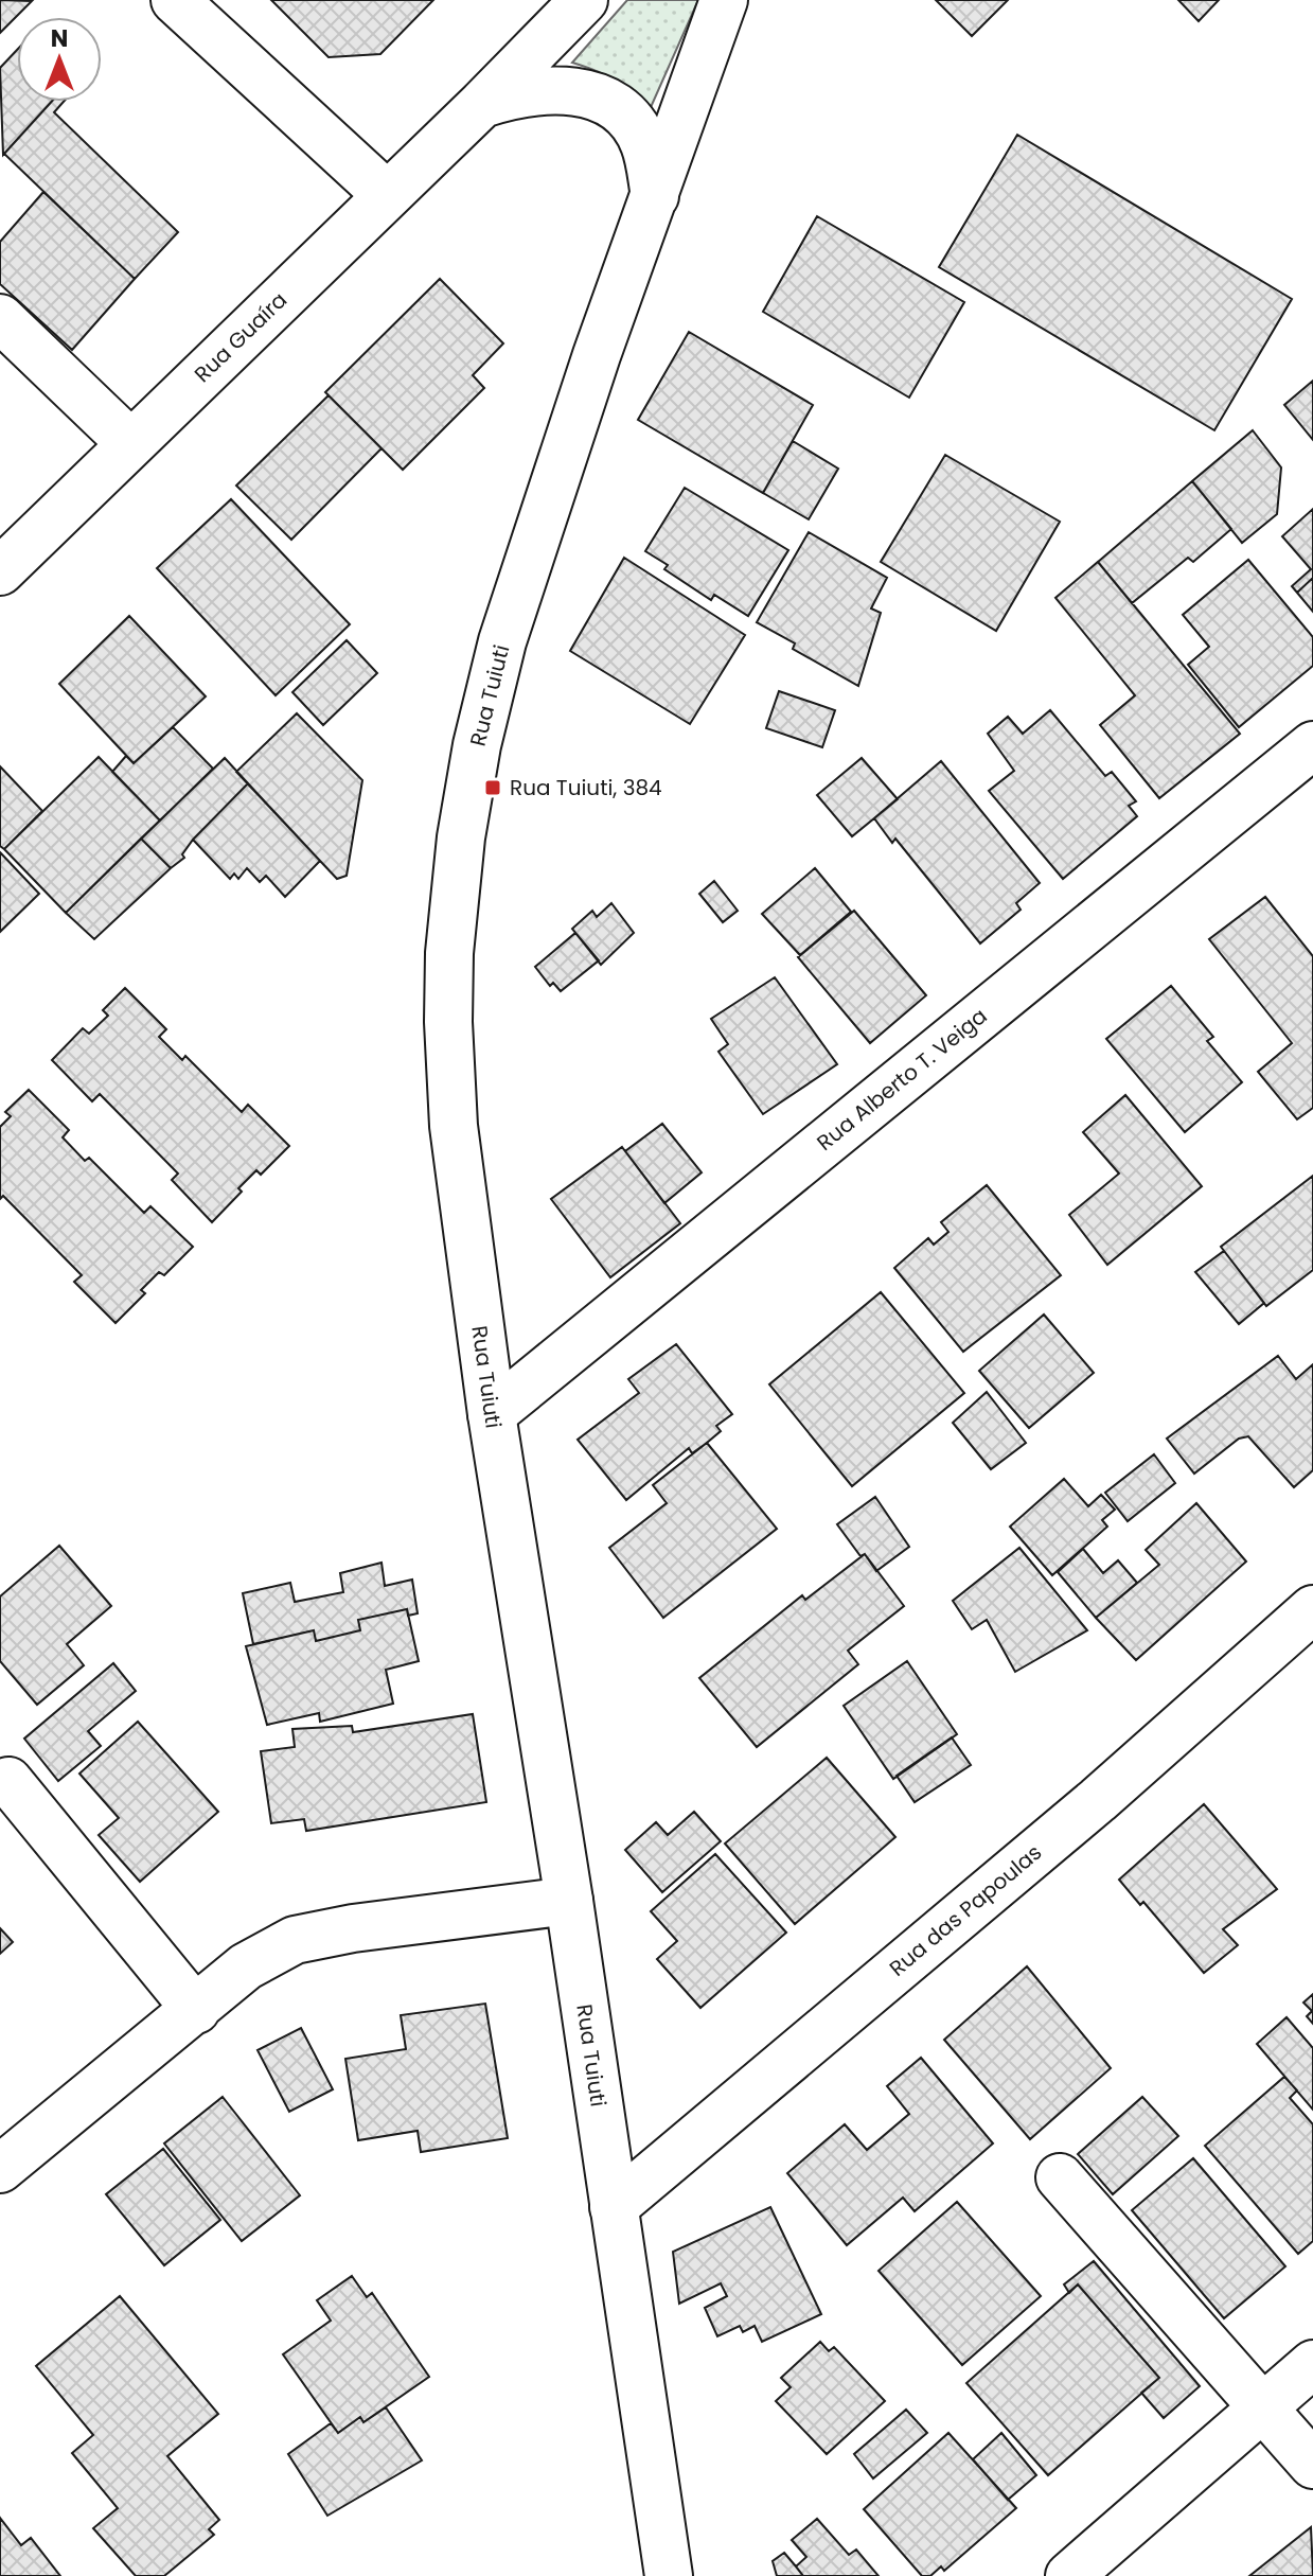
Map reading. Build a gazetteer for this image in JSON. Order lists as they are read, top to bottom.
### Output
{
  "streets": {
    "street": [
      "Rua Guaíra",
      "Rua Tuiuti",
      "Rua Alberto T. Veiga",
      "Rua das Papoulas"
    ]
  },
  "crossings": [
    ["Rua Tuiuti", "Rua Alberto T. Veiga"],
    ["Rua Tuiuti", "Rua das Papoulas"]
  ],
  "places": {
    "transit": ["Rua Tuiuti, 384"]
  },
  "north": "top"
}
